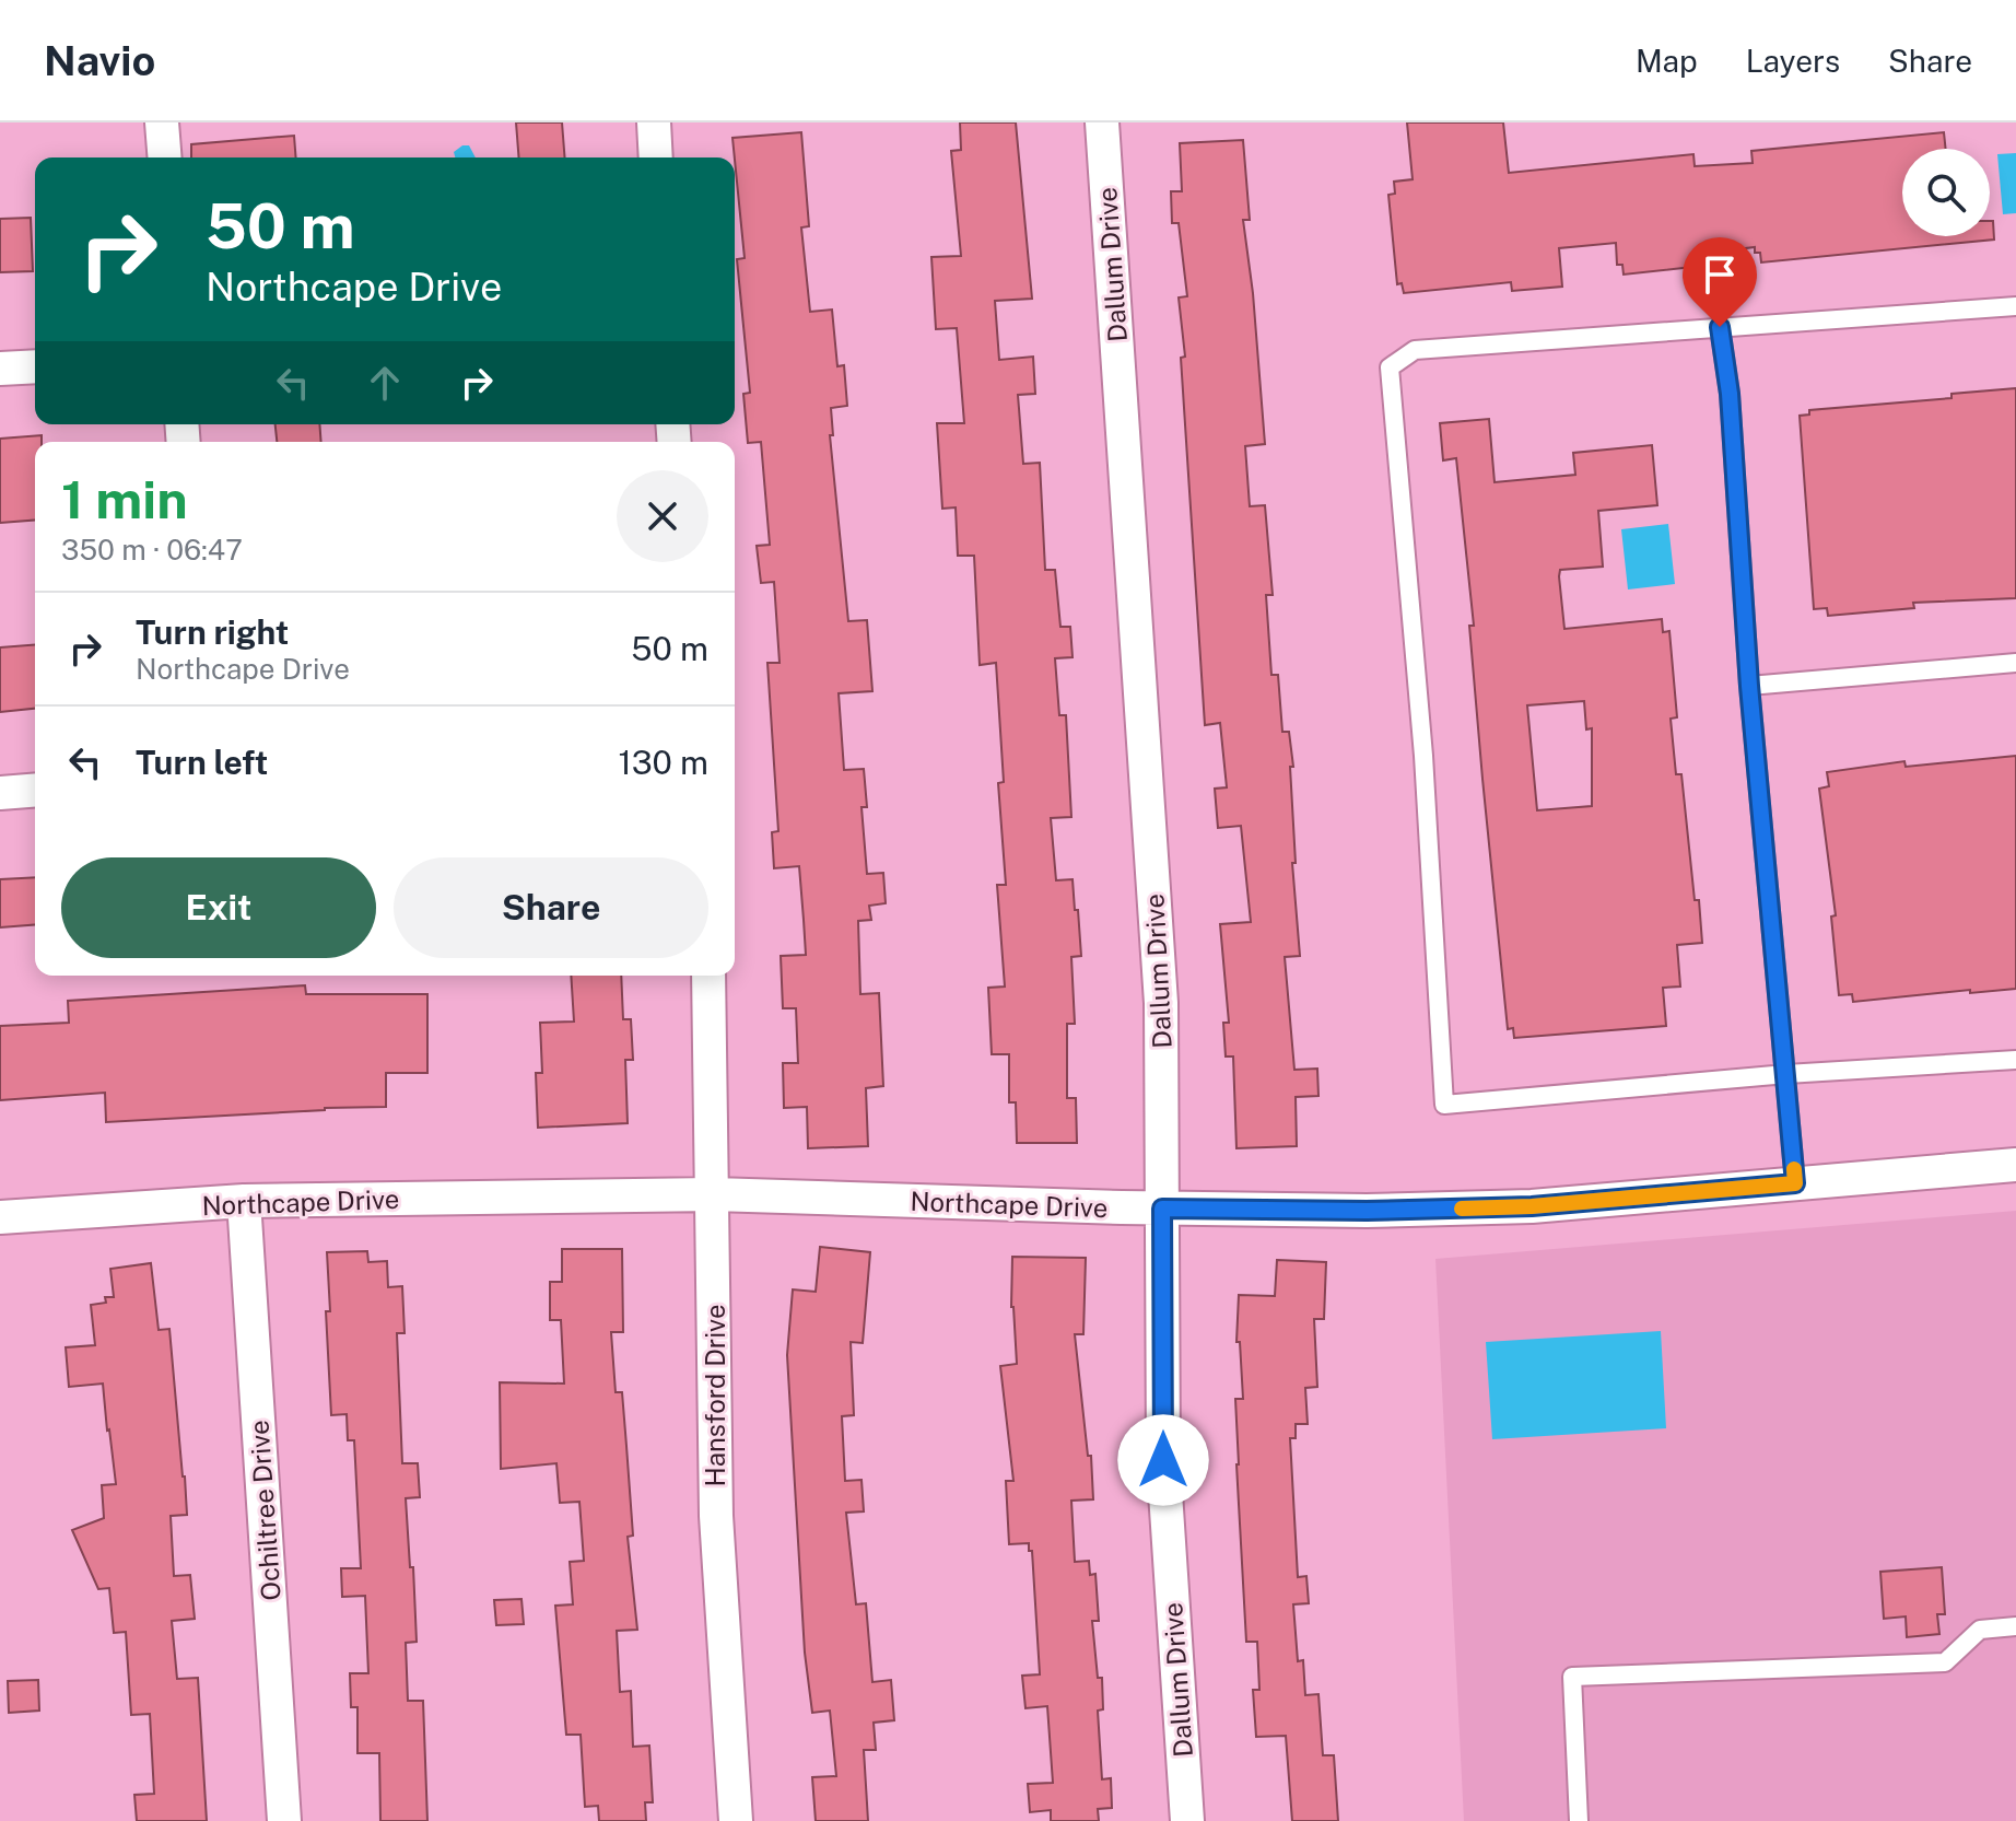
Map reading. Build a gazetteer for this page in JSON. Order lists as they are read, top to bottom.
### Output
{
  "streets": {
    "street": [
      "Dallum Drive",
      "Northcape Drive",
      "Hansford Drive",
      "Ochiltree Drive"
    ]
  },
  "crossings": [
    ["Dallum Drive", "Northcape Drive"],
    ["Northcape Drive", "Hansford Drive"],
    ["Northcape Drive", "Ochiltree Drive"]
  ],
  "page": {
    "header": "Navio",
    "nav": ["Map", "Layers", "Share"],
    "turn": ["50 m", "Northcape Drive"],
    "heading": ["1 min", "350 m · 06:47"],
    "list": [
      {
        "name": "Turn right",
        "note": "Northcape Drive",
        "value": "50 m"
      },
      {
        "name": "Turn left",
        "value": "130 m"
      }
    ],
    "buttons": ["Exit", "Share"]
  }
}
